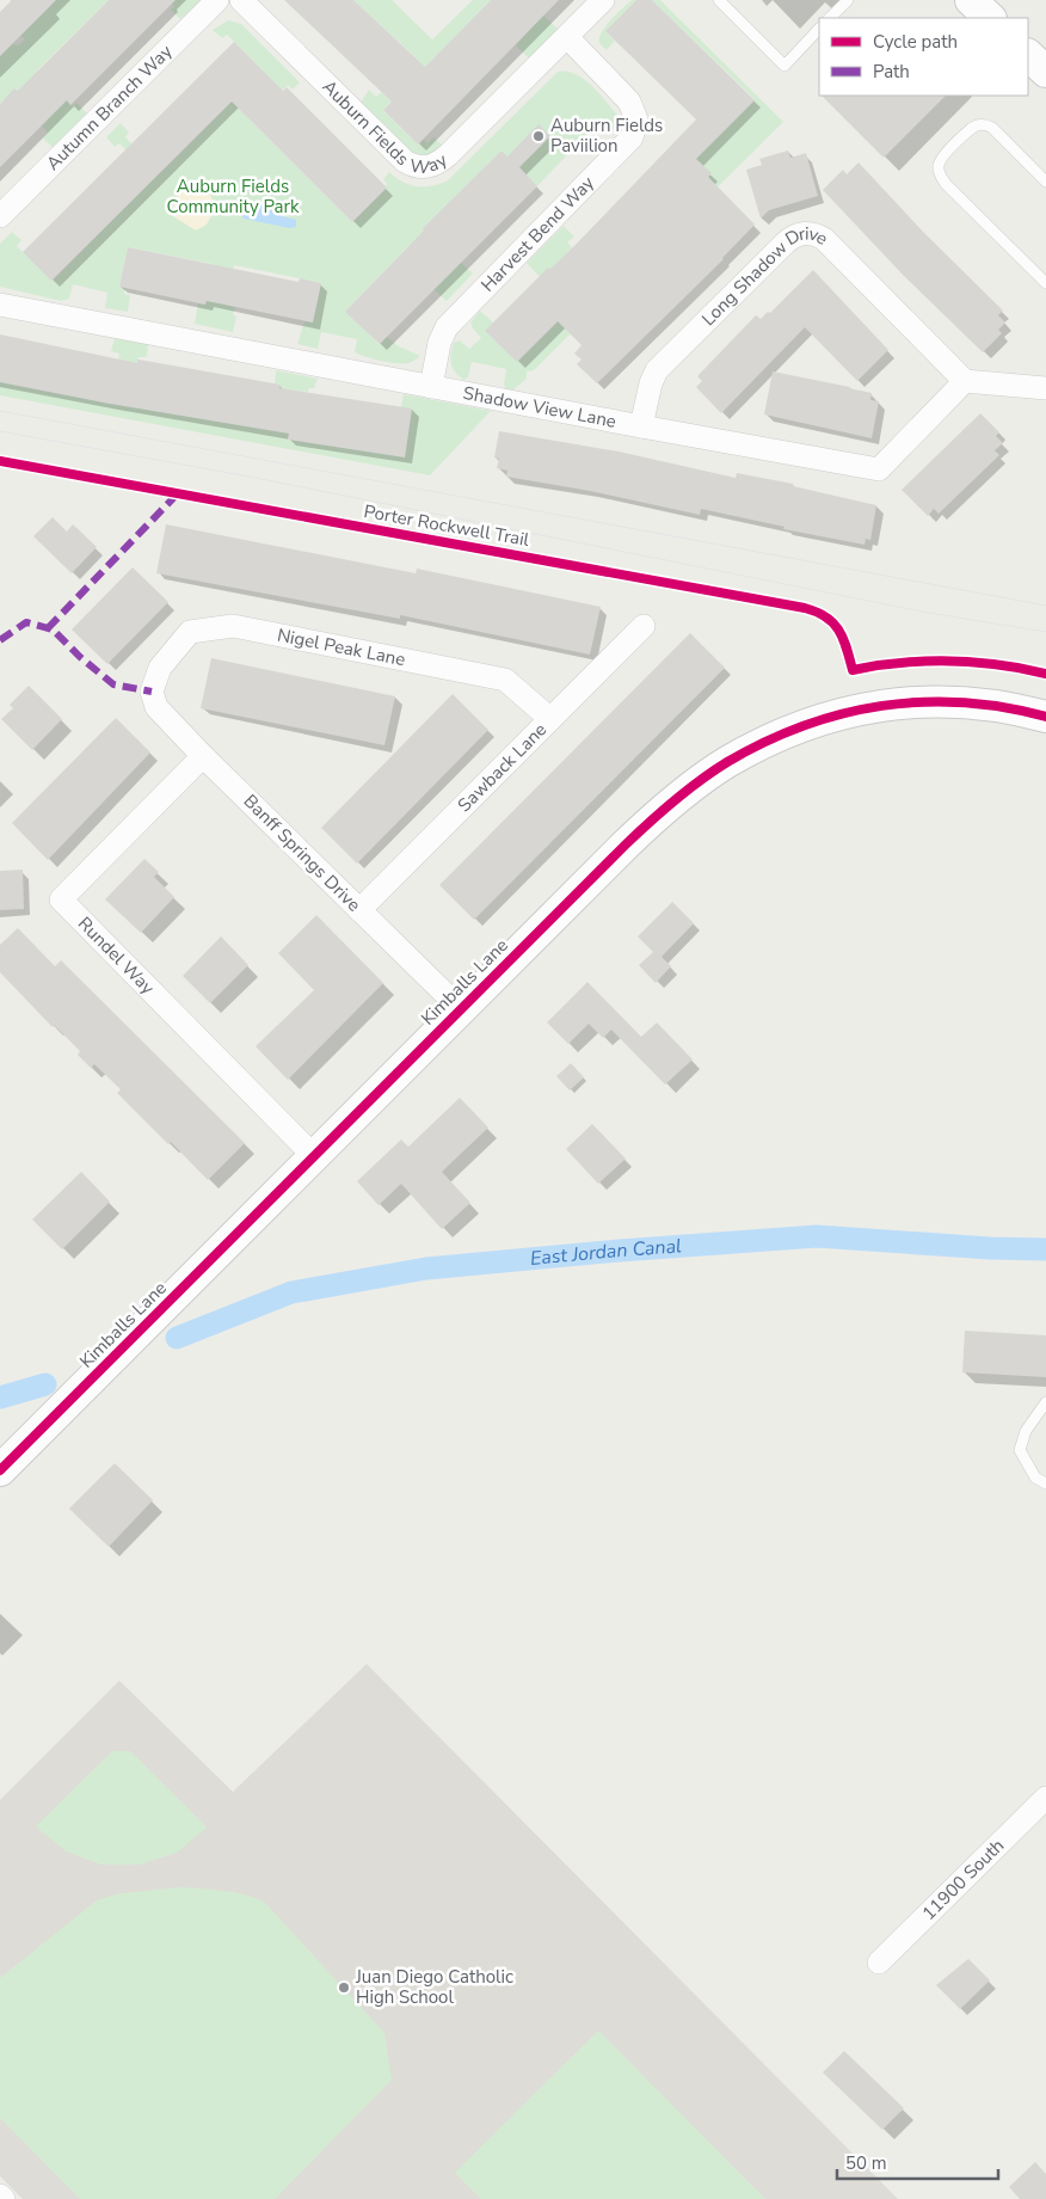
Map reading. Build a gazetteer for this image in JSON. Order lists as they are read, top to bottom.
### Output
{
  "streets": {
    "street": [
      "Autumn Branch Way",
      "Auburn Fields Way",
      "Harvest Bend Way",
      "Long Shadow Drive",
      "Shadow View Lane",
      "Nigel Peak Lane",
      "Sawback Lane",
      "Banff Springs Drive",
      "Rundel Way",
      "Kimballs Lane",
      "11900 South"
    ],
    "cycle path": ["Porter Rockwell Trail"]
  },
  "crossings": [
    ["Auburn Fields Way", "Harvest Bend Way"],
    ["Harvest Bend Way", "Shadow View Lane"],
    ["Long Shadow Drive", "Shadow View Lane"],
    ["Nigel Peak Lane", "Sawback Lane"],
    ["Nigel Peak Lane", "Banff Springs Drive"],
    ["Sawback Lane", "Banff Springs Drive"],
    ["Banff Springs Drive", "Rundel Way"],
    ["Banff Springs Drive", "Kimballs Lane"],
    ["Rundel Way", "Kimballs Lane"]
  ],
  "water": ["East Jordan Canal"],
  "parks": ["Auburn Fields Community Park"],
  "places": ["Auburn Fields Paviilion", "Juan Diego Catholic High School"],
  "legend": ["Cycle path", "Path"],
  "scale_bar": "50 m"
}
